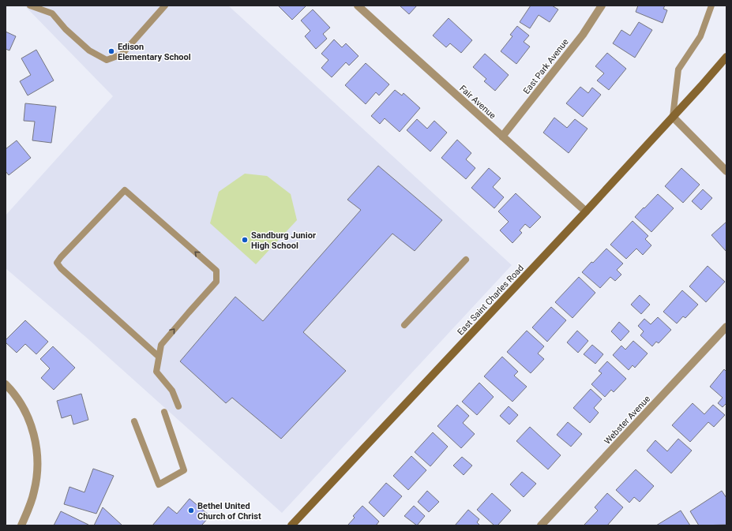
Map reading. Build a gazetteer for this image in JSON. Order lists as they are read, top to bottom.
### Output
{
  "streets": {
    "main road": ["East Saint Charles Road"],
    "street": ["East Park Avenue", "Fair Avenue", "Webster Avenue"]
  },
  "crossings": [
    ["East Park Avenue", "Fair Avenue"],
    ["Fair Avenue", "East Saint Charles Road"]
  ],
  "places": ["Edison Elementary School", "Sandburg Junior High School", "Bethel United Church of Christ"]
}
